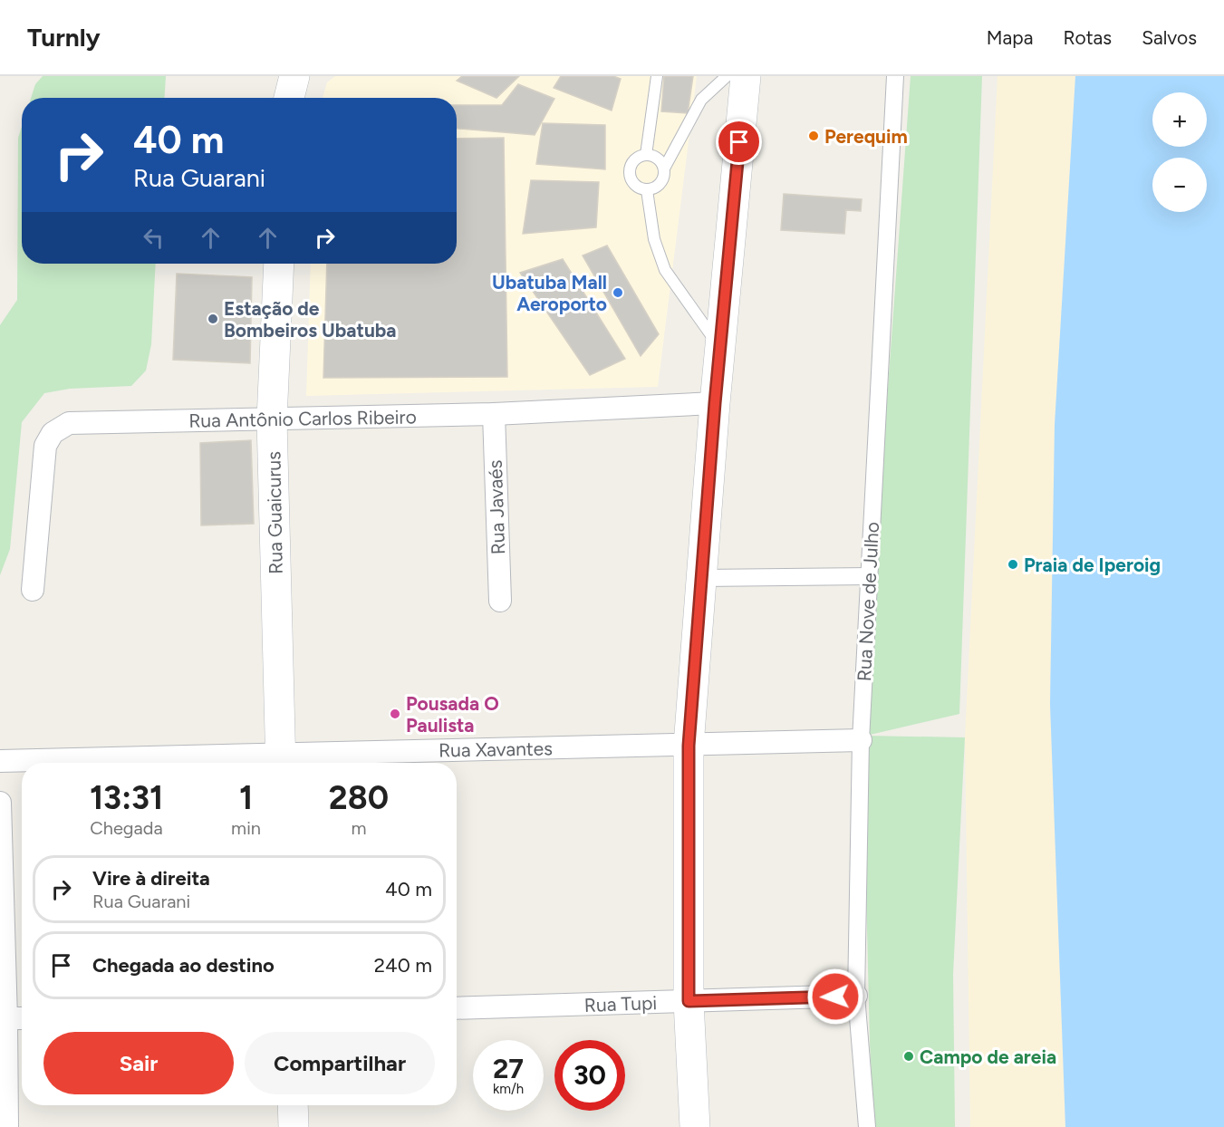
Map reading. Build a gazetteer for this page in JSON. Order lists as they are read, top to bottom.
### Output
{
  "streets": {
    "main road": ["Rua Guaicurus"],
    "street": [
      "Rua Antônio Carlos Ribeiro",
      "Rua Javaés",
      "Rua Nove de Julho",
      "Rua Xavantes",
      "Rua Tupi"
    ]
  },
  "crossings": [
    ["Rua Antônio Carlos Ribeiro", "Rua Javaés"],
    ["Rua Antônio Carlos Ribeiro", "Rua Guaicurus"],
    ["Rua Guaicurus", "Rua Xavantes"],
    ["Rua Nove de Julho", "Rua Xavantes"],
    ["Rua Nove de Julho", "Rua Tupi"]
  ],
  "places": [
    "Perequim",
    "Ubatuba Mall Aeroporto",
    "Estação de Bombeiros Ubatuba",
    "Praia de Iperoig",
    "Pousada O Paulista",
    "Campo de areia"
  ],
  "page": {
    "header": "Turnly",
    "nav": ["Mapa", "Rotas", "Salvos"],
    "map_buttons": ["+", "−"],
    "turn": ["40 m", "Rua Guarani"],
    "eta": [
      "13:31",
      "Chegada",
      "1",
      "min",
      "280",
      "m"
    ],
    "list": [
      {
        "name": "Vire à direita",
        "note": "Rua Guarani",
        "value": "40 m"
      },
      {
        "name": "Chegada ao destino",
        "value": "240 m"
      }
    ],
    "buttons": ["Sair", "Compartilhar"],
    "speed": "27 km/h",
    "limit": "30"
  }
}
